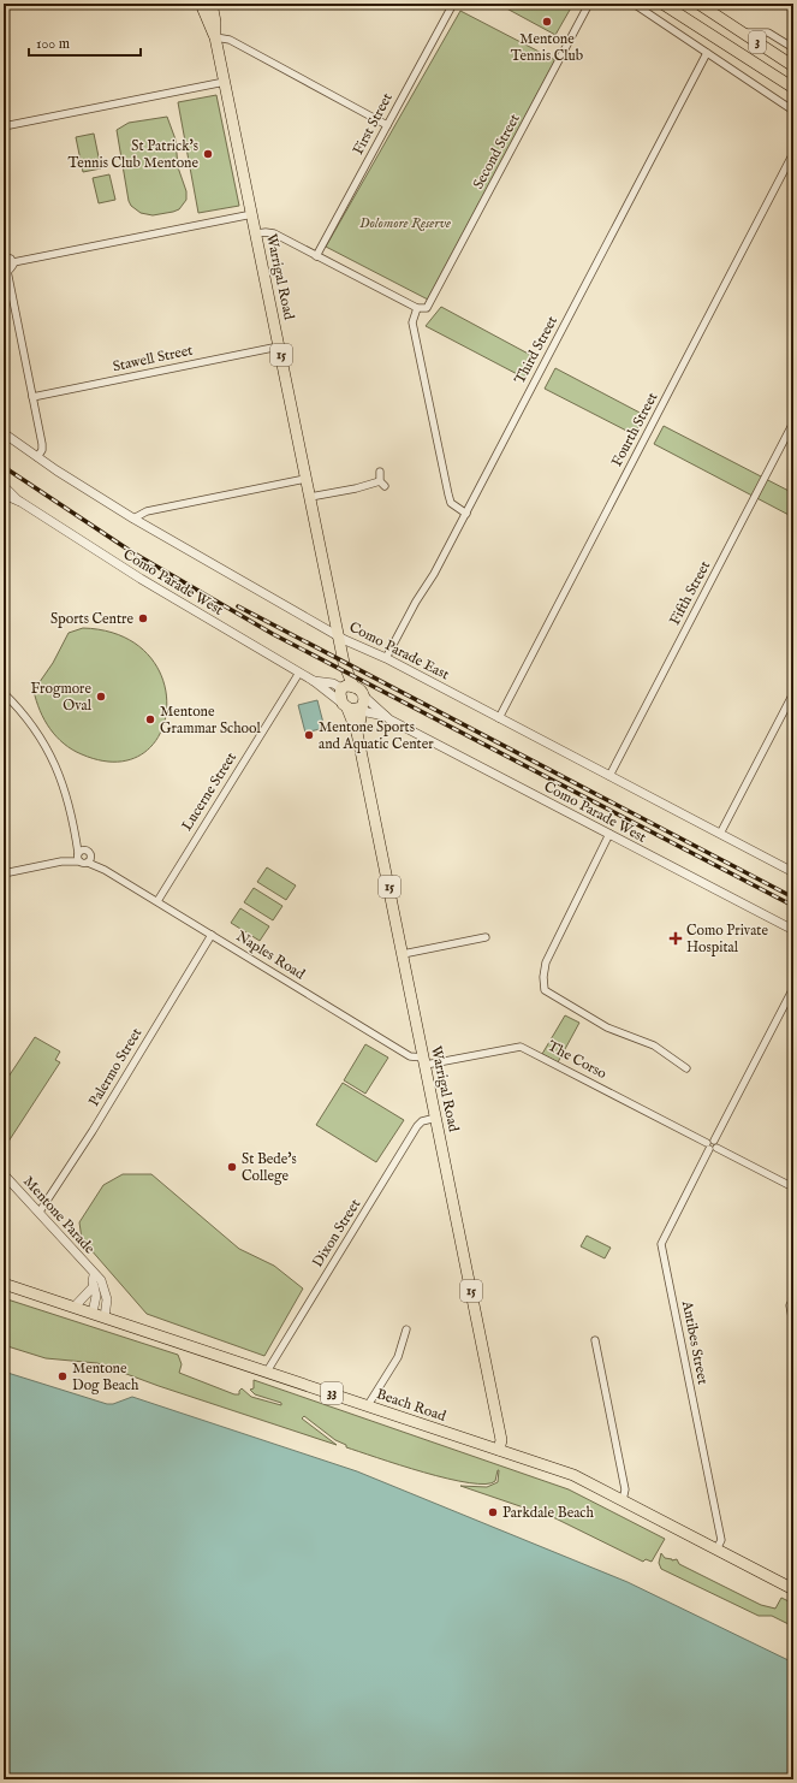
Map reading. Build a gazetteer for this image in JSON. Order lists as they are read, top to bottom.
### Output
{
  "streets": {
    "main road": [
      "3",
      "Warrigal Road",
      "15",
      "33",
      "Beach Road"
    ],
    "street": [
      "First Street",
      "Second Street",
      "Third Street",
      "Stawell Street",
      "Fourth Street",
      "Como Parade West",
      "Fifth Street",
      "Como Parade East",
      "Lucerne Street",
      "Naples Road",
      "The Corso",
      "Palermo Street",
      "Mentone Parade",
      "Dixon Street",
      "Antibes Street"
    ]
  },
  "crossings": [
    ["Warrigal Road", "15"],
    ["Warrigal Road", "Stawell Street"],
    ["Warrigal Road", "Como Parade West"],
    ["Warrigal Road", "Como Parade East"],
    ["Warrigal Road", "Naples Road"],
    ["Warrigal Road", "The Corso"],
    ["Warrigal Road", "Dixon Street"],
    ["Warrigal Road", "Beach Road"],
    ["Third Street", "Como Parade East"],
    ["15", "Como Parade West"],
    ["Fourth Street", "Como Parade East"],
    ["Como Parade West", "Lucerne Street"],
    ["Fifth Street", "Como Parade East"],
    ["Lucerne Street", "Naples Road"],
    ["Naples Road", "The Corso"],
    ["Naples Road", "Palermo Street"],
    ["The Corso", "Antibes Street"],
    ["Palermo Street", "Mentone Parade"],
    ["Mentone Parade", "Beach Road"],
    ["Dixon Street", "Beach Road"],
    ["Antibes Street", "Beach Road"]
  ],
  "parks": ["Dolomore Reserve"],
  "places": {
    "other": [
      "Mentone Tennis Club",
      "St Patrick's Tennis Club Mentone",
      "Sports Centre",
      "Frogmore Oval",
      "Mentone Grammar School",
      "Mentone Sports and Aquatic Center",
      "St Bede's College",
      "Mentone Dog Beach",
      "Parkdale Beach"
    ],
    "health": ["Como Private Hospital"]
  },
  "scale_bar": "100 m"
}
